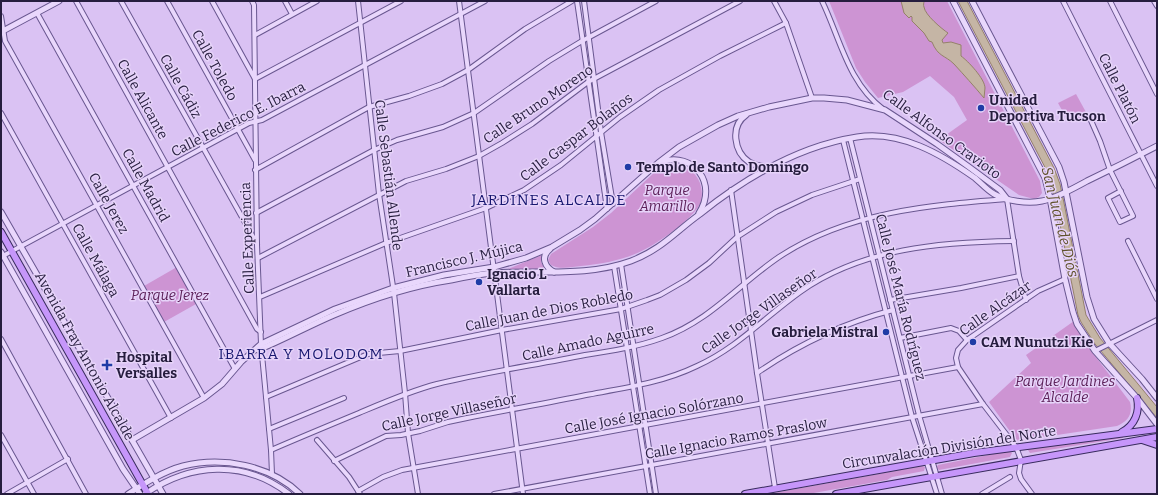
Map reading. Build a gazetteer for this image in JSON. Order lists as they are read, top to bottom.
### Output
{
  "streets": {
    "main road": ["Avenida Fray Antonio Alcalde", "Circunvalación División del Norte"],
    "street": [
      "Calle Toledo",
      "Calle Cádiz",
      "Calle Platón",
      "Calle Alicante",
      "Calle Bruno Moreno",
      "Calle Federico E. Ibarra",
      "Calle Alfonso Cravioto",
      "Calle Gaspar Bolaños",
      "Calle Sebastián Allende",
      "Calle Madrid",
      "Calle Jerez",
      "Calle Experiencia",
      "Francisco J. Mújica",
      "Calle Málaga",
      "Calle José María Rodríguez",
      "Calle Alcázar",
      "Calle Juan de Dios Robledo",
      "Calle Jorge Villaseñor",
      "Calle Amado Aguirre",
      "Calle José Ignacio Solórzano",
      "Calle Ignacio Ramos Praslow"
    ]
  },
  "crossings": [
    ["Calle Toledo", "Calle Federico E. Ibarra"],
    ["Calle Toledo", "Calle Experiencia"],
    ["Calle Cádiz", "Calle Federico E. Ibarra"],
    ["Calle Cádiz", "Calle Experiencia"],
    ["Calle Alicante", "Calle Federico E. Ibarra"],
    ["Calle Alicante", "Calle Experiencia"],
    ["Calle Bruno Moreno", "Calle Sebastián Allende"],
    ["Calle Bruno Moreno", "Calle Experiencia"],
    ["Calle Federico E. Ibarra", "Calle Sebastián Allende"],
    ["Calle Federico E. Ibarra", "Calle Madrid"],
    ["Calle Federico E. Ibarra", "Calle Jerez"],
    ["Calle Federico E. Ibarra", "Calle Experiencia"],
    ["Calle Federico E. Ibarra", "Calle Málaga"],
    ["Calle Federico E. Ibarra", "Avenida Fray Antonio Alcalde"],
    ["Calle Alfonso Cravioto", "Francisco J. Mújica"],
    ["Calle Alfonso Cravioto", "Calle Amado Aguirre"],
    ["Calle Gaspar Bolaños", "Calle Sebastián Allende"],
    ["Calle Gaspar Bolaños", "Calle Experiencia"],
    ["Calle Sebastián Allende", "Francisco J. Mújica"],
    ["Calle Sebastián Allende", "Calle Juan de Dios Robledo"],
    ["Calle Sebastián Allende", "Calle Jorge Villaseñor"],
    ["Calle Sebastián Allende", "Calle Amado Aguirre"],
    ["Calle Sebastián Allende", "Calle José Ignacio Solórzano"],
    ["Calle Madrid", "Francisco J. Mújica"],
    ["Calle Jerez", "Francisco J. Mújica"],
    ["Calle Experiencia", "Francisco J. Mújica"],
    ["Calle Experiencia", "Calle Juan de Dios Robledo"],
    ["Calle Experiencia", "Calle Amado Aguirre"],
    ["Francisco J. Mújica", "Calle Málaga"],
    ["Francisco J. Mújica", "Avenida Fray Antonio Alcalde"],
    ["Calle José María Rodríguez", "Calle Juan de Dios Robledo"],
    ["Calle José María Rodríguez", "Calle Jorge Villaseñor"],
    ["Calle José María Rodríguez", "Calle Amado Aguirre"],
    ["Calle José María Rodríguez", "Calle José Ignacio Solórzano"],
    ["Calle José María Rodríguez", "Calle Ignacio Ramos Praslow"],
    ["Calle José María Rodríguez", "Circunvalación División del Norte"],
    ["Calle Alcázar", "Calle José Ignacio Solórzano"]
  ],
  "districts": ["JARDINES ALCALDE", "IBARRA Y MOLODOM"],
  "water": ["San Juan de Diós"],
  "parks": ["Parque Amarillo", "Parque Jerez", "Parque Jardines Alcalde"],
  "places": {
    "other": [
      "Unidad Deportiva Tucson",
      "Templo de Santo Domingo",
      "Ignacio L Vallarta",
      "Gabriela Mistral",
      "CAM Nunutzi Kie"
    ],
    "health": ["Hospital Versalles"]
  }
}
